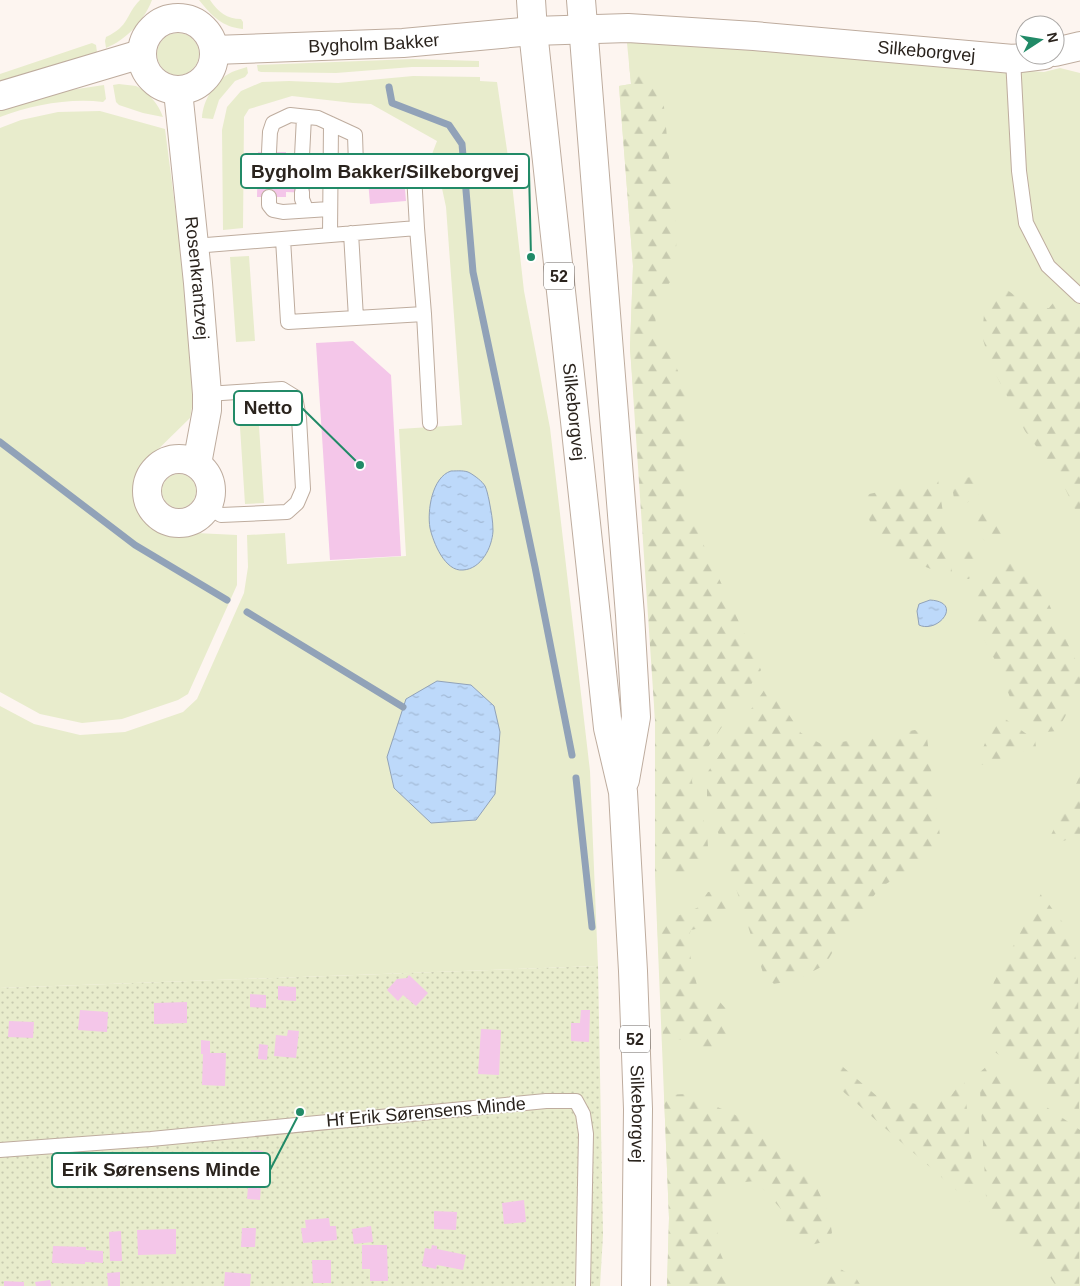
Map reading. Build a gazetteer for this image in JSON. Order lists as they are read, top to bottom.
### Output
{
  "streets": {
    "main road": [
      "Bygholm Bakker",
      "Silkeborgvej",
      "52",
      "Rosenkrantzvej"
    ],
    "lane": ["Hf Erik Sørensens Minde"]
  },
  "crossings": [
    ["Bygholm Bakker", "Silkeborgvej"],
    ["Bygholm Bakker", "Rosenkrantzvej"]
  ],
  "places": ["Bygholm Bakker/Silkeborgvej", "Netto", "Erik Sørensens Minde"],
  "north": "right"
}
